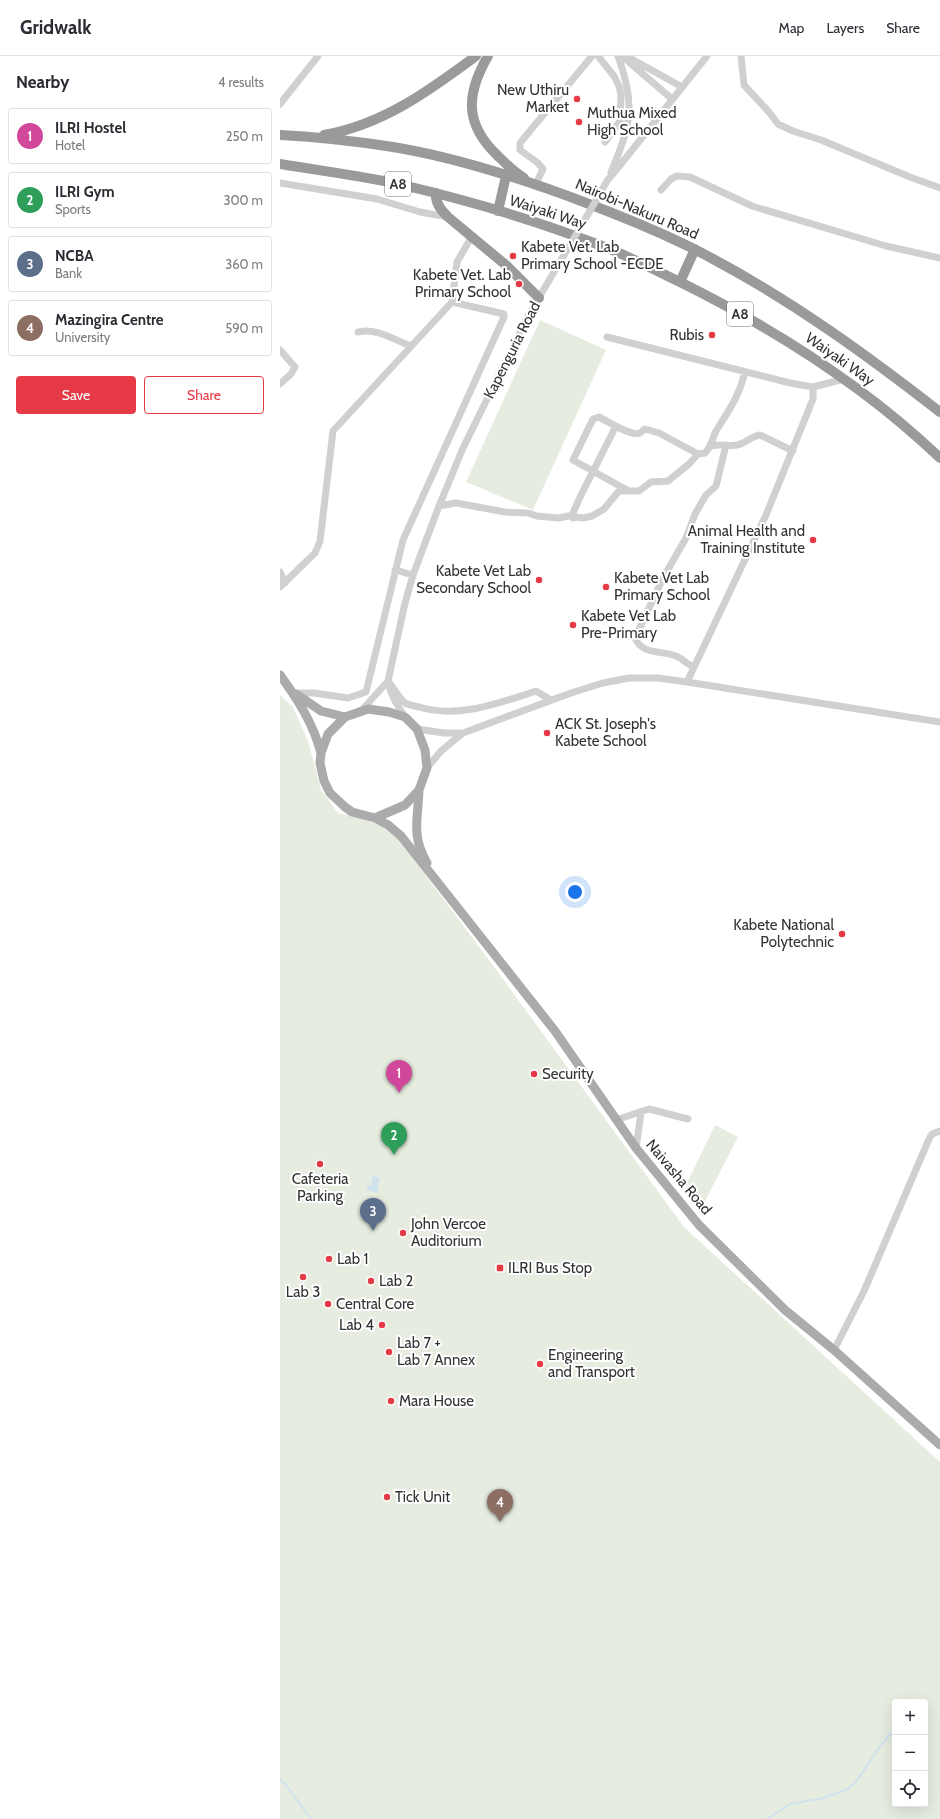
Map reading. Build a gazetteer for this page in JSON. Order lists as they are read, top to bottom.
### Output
{
  "streets": {
    "highway": ["A8", "Nairobi-Nakuru Road", "Waiyaki Way"],
    "main road": ["Naivasha Road"],
    "street": ["Kapenguria Road"]
  },
  "crossings": [
    ["Kapenguria Road", "Naivasha Road"]
  ],
  "places": {
    "other": [
      "New Uthiru Market",
      "Muthua Mixed High School",
      "Kabete Vet. Lab Primary School -ECDE",
      "Kabete Vet. Lab Primary School",
      "Rubis",
      "Animal Health and Training Institute",
      "Kabete Vet Lab Secondary School",
      "Kabete Vet Lab Primary School",
      "Kabete Vet Lab Pre-Primary",
      "ACK St. Joseph's Kabete School",
      "Kabete National Polytechnic",
      "Security",
      "Cafeteria Parking",
      "John Vercoe Auditorium",
      "Lab 1",
      "Lab 3",
      "Lab 2",
      "Central Core",
      "Lab 4",
      "Lab 7 + Lab 7 Annex",
      "Engineering and Transport",
      "Mara House",
      "Tick Unit"
    ],
    "transit": ["ILRI Bus Stop"]
  },
  "page": {
    "header": "Gridwalk",
    "nav": ["Map", "Layers", "Share"],
    "heading": ["Nearby", "4 results"],
    "list": [
      {
        "mark": "1",
        "name": "ILRI Hostel",
        "note": "Hotel",
        "value": "250 m"
      },
      {
        "mark": "2",
        "name": "ILRI Gym",
        "note": "Sports",
        "value": "300 m"
      },
      {
        "mark": "3",
        "name": "NCBA",
        "note": "Bank",
        "value": "360 m"
      },
      {
        "mark": "4",
        "name": "Mazingira Centre",
        "note": "University",
        "value": "590 m"
      }
    ],
    "buttons": ["Save", "Share"],
    "pins": [
      "1",
      "2",
      "3",
      "4"
    ],
    "map_buttons": ["+", "−"]
  }
}
